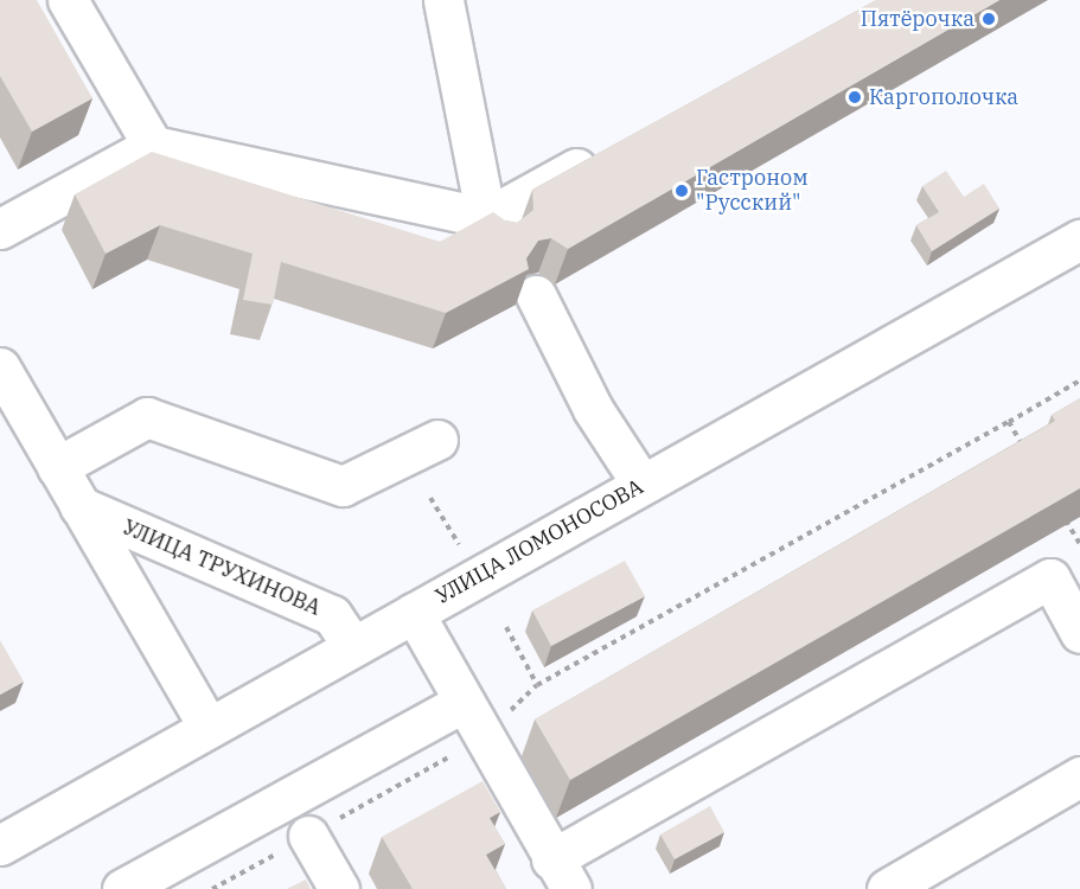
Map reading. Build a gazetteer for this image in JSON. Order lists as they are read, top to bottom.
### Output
{
  "streets": {
    "street": ["УЛИЦА ЛОМОНОСОВА", "УЛИЦА ТРУХИНОВА"]
  },
  "crossings": [
    ["УЛИЦА ЛОМОНОСОВА", "УЛИЦА ТРУХИНОВА"]
  ],
  "places": ["Пятёрочка", "Каргополочка", "Гастроном \"Русский\""]
}
